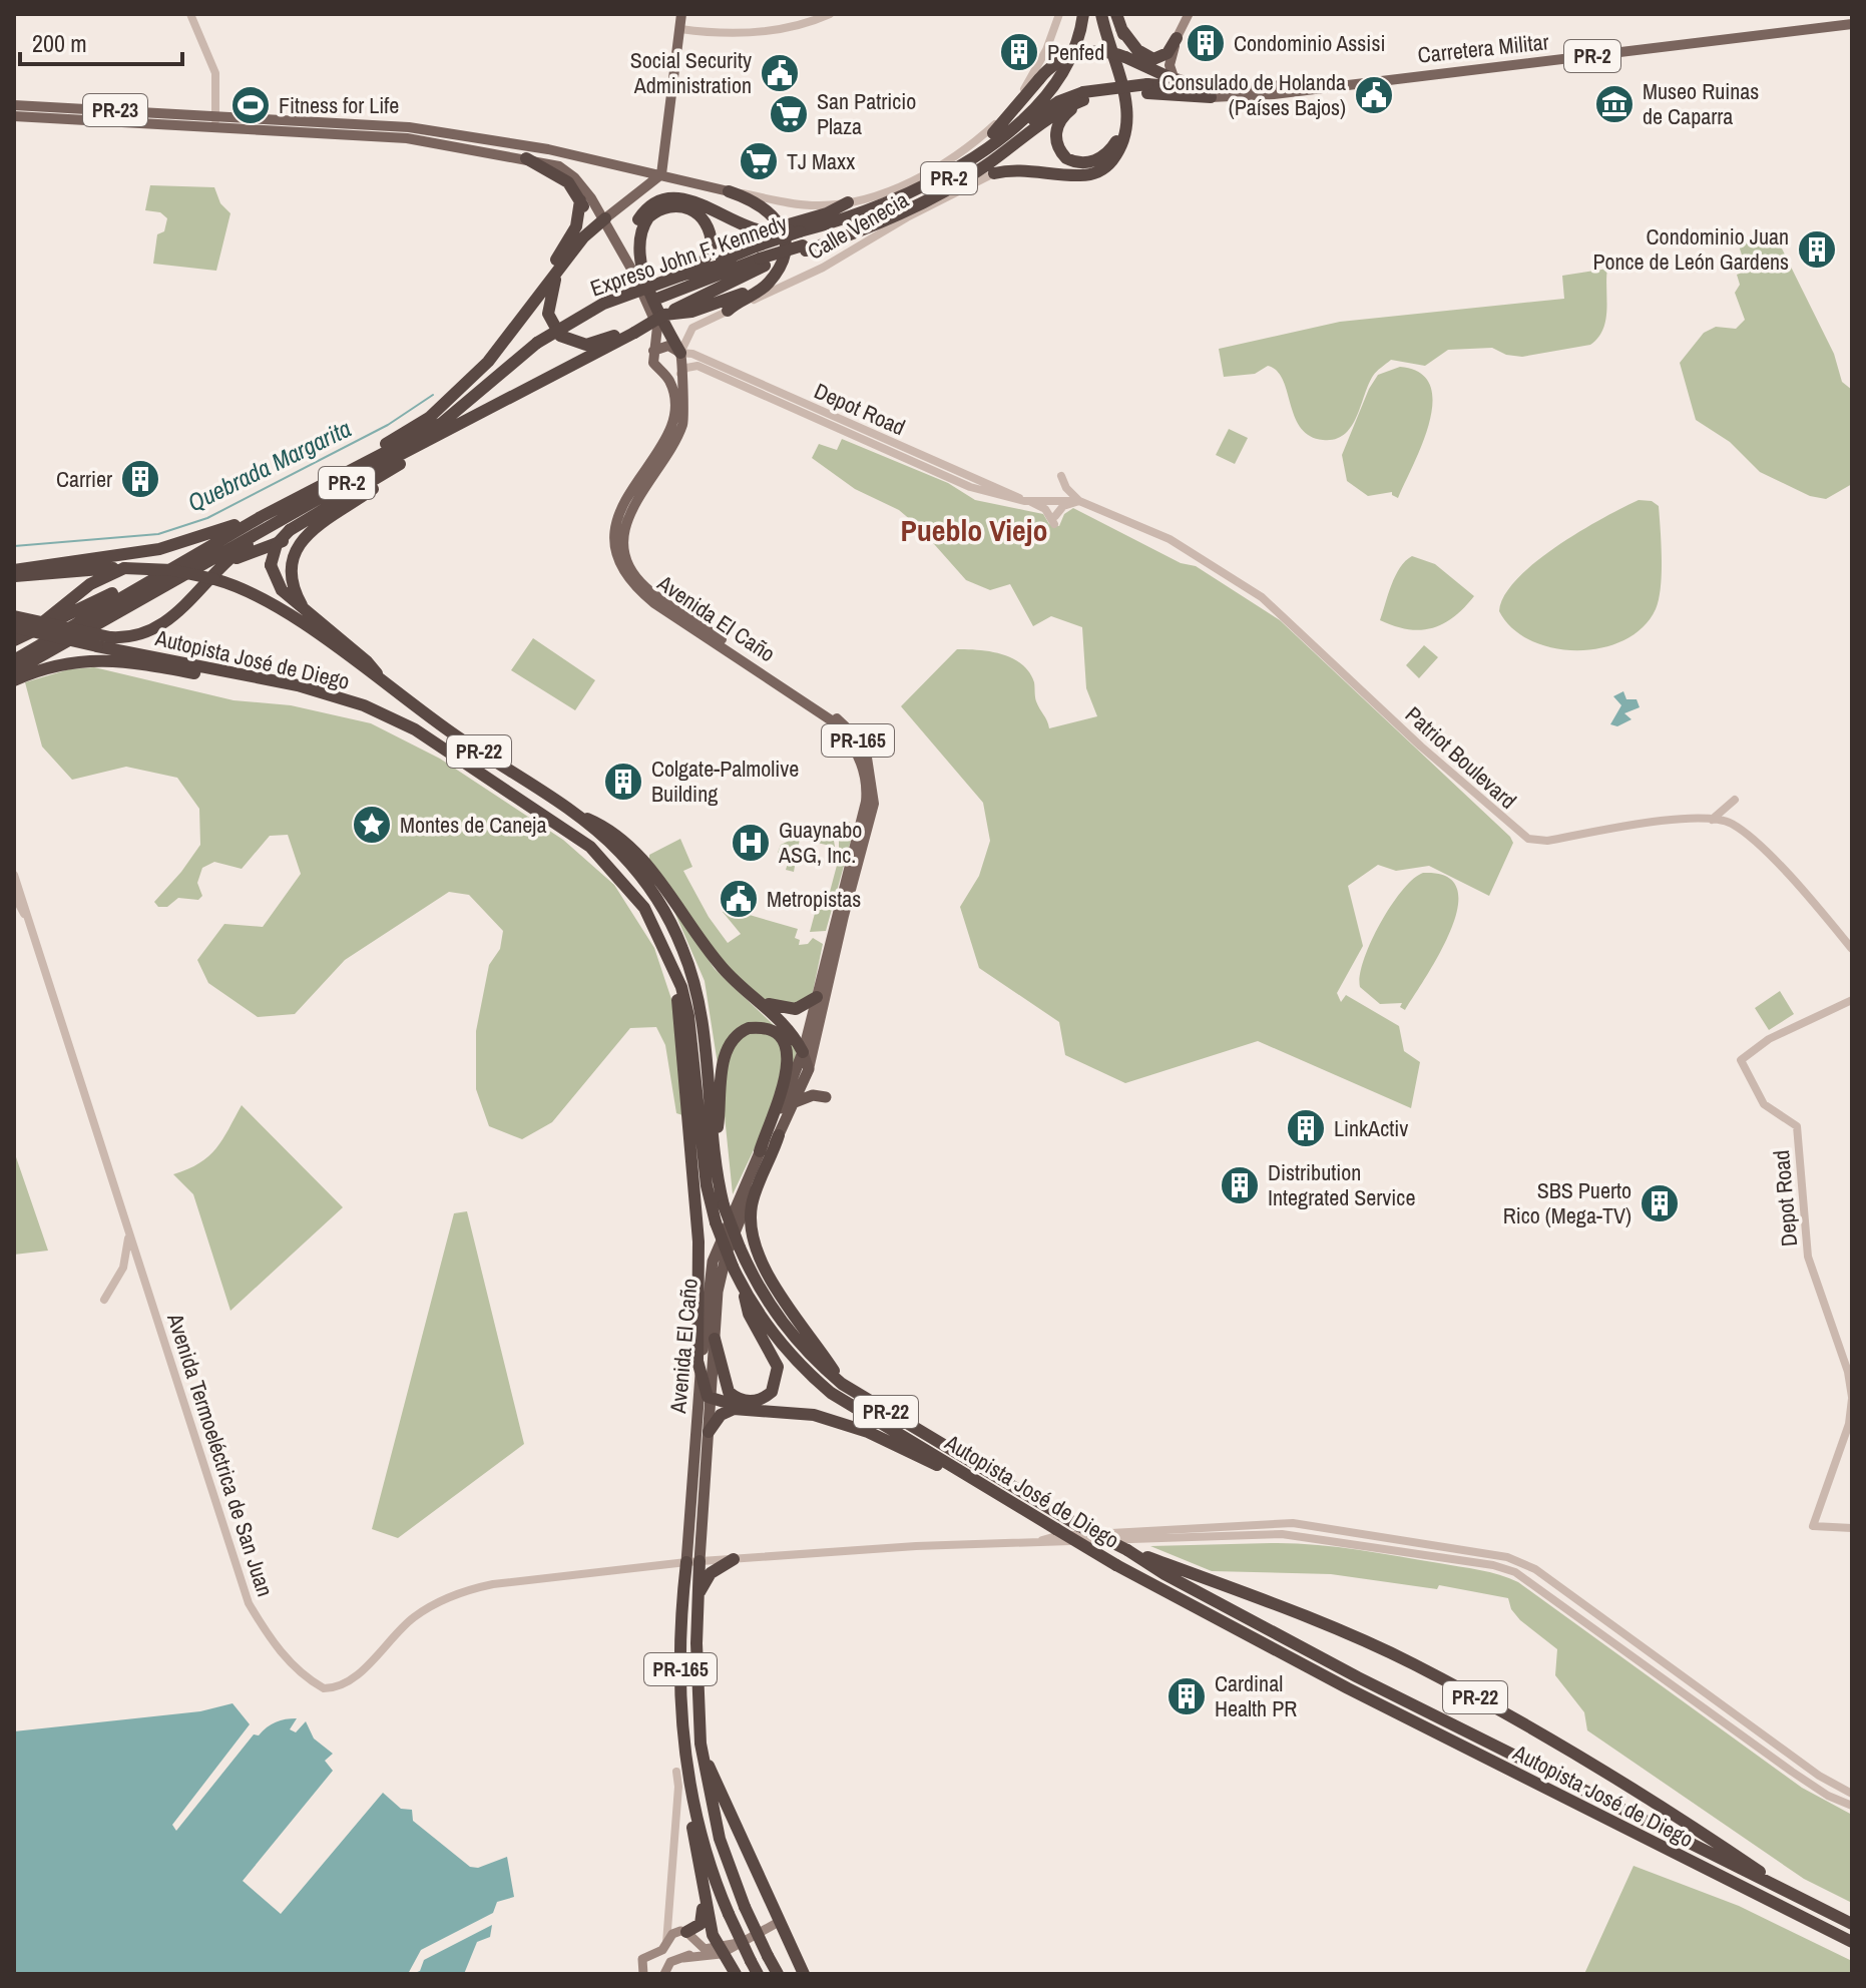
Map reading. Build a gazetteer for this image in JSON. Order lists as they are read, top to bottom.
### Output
{
  "streets": {
    "highway": [
      "Carretera Militar",
      "PR-2",
      "Expreso John F. Kennedy",
      "Avenida El Caño",
      "Autopista José de Diego",
      "PR-165",
      "PR-22"
    ],
    "main road": ["PR-23"],
    "street": [
      "Calle Venecia",
      "Depot Road",
      "Patriot Boulevard",
      "Avenida Termoeléctrica de San Juan"
    ]
  },
  "crossings": [
    ["Carretera Militar", "Expreso John F. Kennedy"],
    ["PR-23", "Avenida El Caño"],
    ["Calle Venecia", "Depot Road"],
    ["Calle Venecia", "Avenida El Caño"],
    ["Depot Road", "Avenida El Caño"],
    ["Depot Road", "Patriot Boulevard"],
    ["Avenida El Caño", "Avenida Termoeléctrica de San Juan"]
  ],
  "districts": ["Pueblo Viejo"],
  "water": ["Quebrada Margarita"],
  "places": {
    "building": [
      "Condominio Assisi",
      "Penfed",
      "Condominio Juan Ponce de León Gardens",
      "Carrier",
      "Colgate-Palmolive Building",
      "LinkActiv",
      "Distribution Integrated Service",
      "SBS Puerto Rico (Mega-TV)",
      "Cardinal Health PR"
    ],
    "public building": ["Social Security Administration", "Consulado de Holanda (Países Bajos)", "Metropistas"],
    "museum": ["Museo Ruinas de Caparra"],
    "sports": ["Fitness for Life"],
    "supermarket": ["San Patricio Plaza", "TJ Maxx"],
    "place": ["Montes de Caneja"],
    "hospital": ["Guaynabo ASG, Inc."]
  },
  "scale_bar": "200 m"
}
